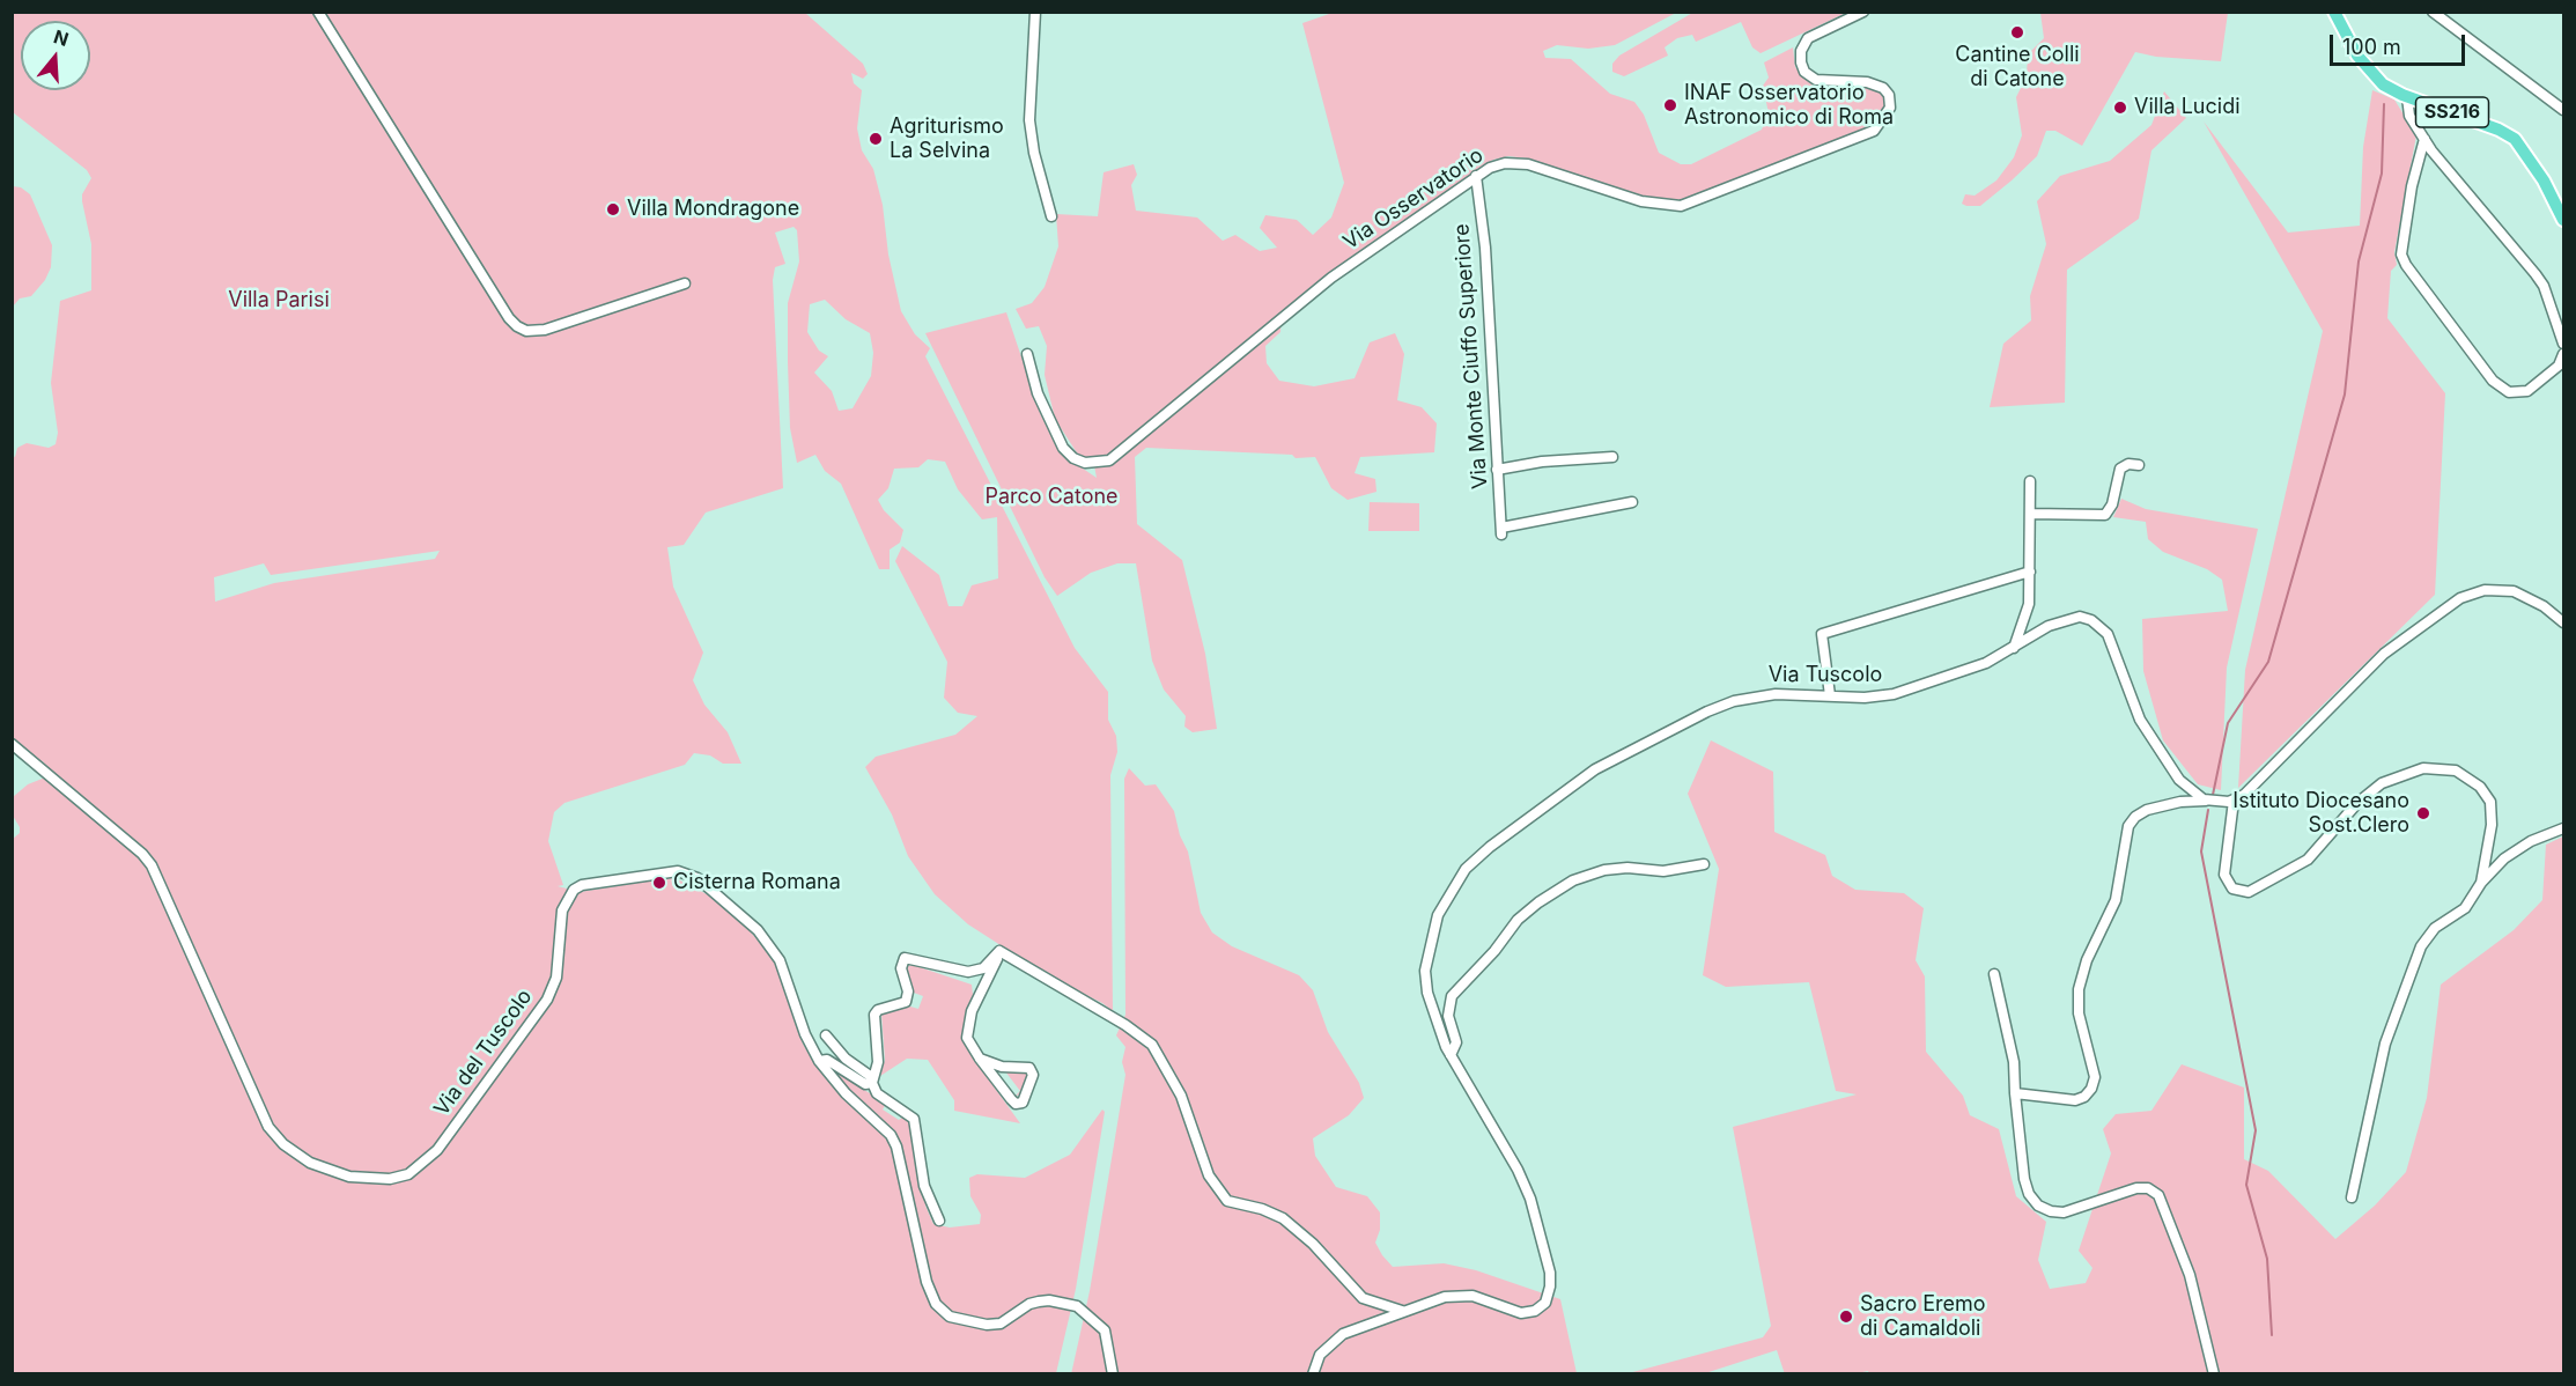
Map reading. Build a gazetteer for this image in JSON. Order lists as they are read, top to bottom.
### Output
{
  "streets": {
    "main road": ["SS216"],
    "street": [
      "Via Osservatorio",
      "Via Monte Ciuffo Superiore",
      "Via Tuscolo",
      "Via del Tuscolo"
    ]
  },
  "crossings": [
    ["Via Osservatorio", "Via Monte Ciuffo Superiore"]
  ],
  "parks": ["Villa Parisi", "Parco Catone"],
  "places": [
    "Cantine Colli di Catone",
    "INAF Osservatorio Astronomico di Roma",
    "Villa Lucidi",
    "Agriturismo La Selvina",
    "Villa Mondragone",
    "Istituto Diocesano Sost.Clero",
    "Cisterna Romana",
    "Sacro Eremo di Camaldoli"
  ],
  "scale_bar": "100 m",
  "north": "top"
}
